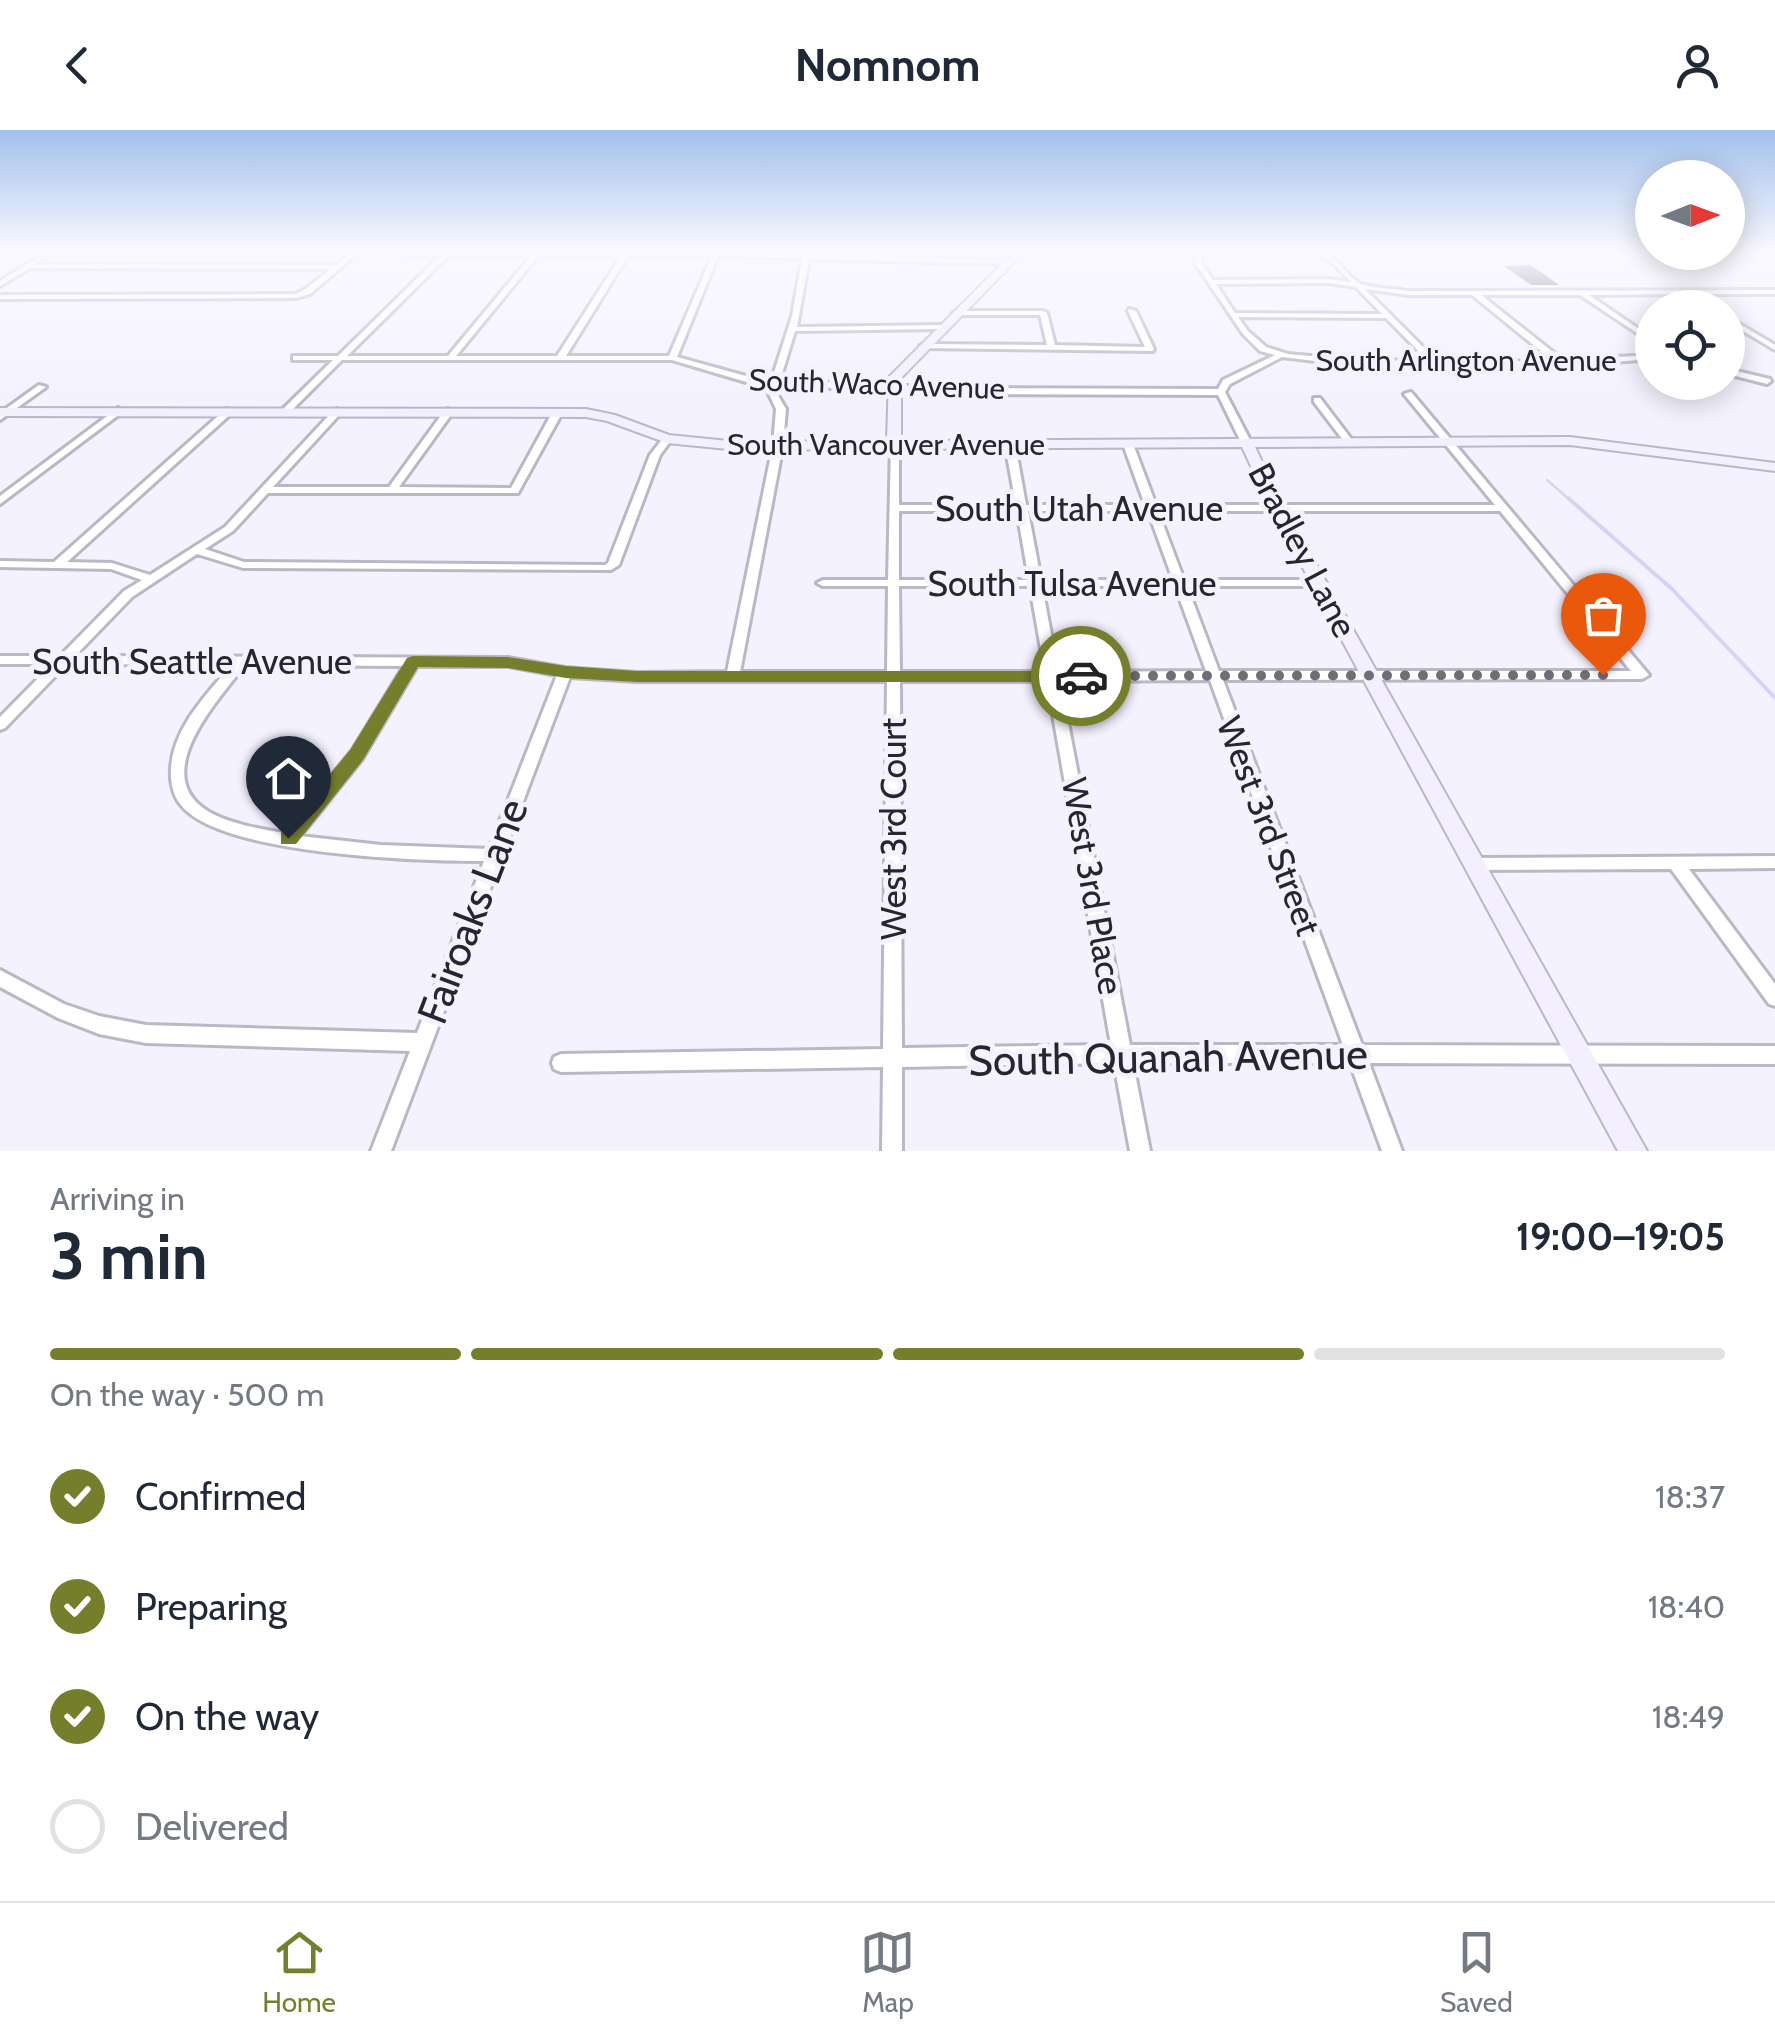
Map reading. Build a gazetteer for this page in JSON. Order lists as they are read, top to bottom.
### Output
{
  "streets": {
    "street": [
      "South Arlington Avenue",
      "South Waco Avenue",
      "South Vancouver Avenue",
      "South Utah Avenue",
      "Bradley Lane",
      "South Tulsa Avenue",
      "South Seattle Avenue",
      "West 3rd Street",
      "West 3rd Court",
      "West 3rd Place",
      "Fairoaks Lane",
      "South Quanah Avenue"
    ]
  },
  "crossings": [
    ["South Waco Avenue", "Bradley Lane"],
    ["South Waco Avenue", "West 3rd Court"],
    ["South Vancouver Avenue", "Bradley Lane"],
    ["South Vancouver Avenue", "West 3rd Street"],
    ["South Vancouver Avenue", "West 3rd Court"],
    ["South Vancouver Avenue", "West 3rd Place"],
    ["South Utah Avenue", "Bradley Lane"],
    ["South Utah Avenue", "South Seattle Avenue"],
    ["South Utah Avenue", "West 3rd Street"],
    ["South Utah Avenue", "West 3rd Court"],
    ["South Utah Avenue", "West 3rd Place"],
    ["Bradley Lane", "South Tulsa Avenue"],
    ["Bradley Lane", "South Seattle Avenue"],
    ["Bradley Lane", "South Quanah Avenue"],
    ["South Tulsa Avenue", "West 3rd Street"],
    ["South Tulsa Avenue", "West 3rd Court"],
    ["South Tulsa Avenue", "West 3rd Place"],
    ["South Seattle Avenue", "West 3rd Street"],
    ["South Seattle Avenue", "West 3rd Court"],
    ["South Seattle Avenue", "West 3rd Place"],
    ["South Seattle Avenue", "Fairoaks Lane"],
    ["West 3rd Street", "South Quanah Avenue"],
    ["West 3rd Court", "South Quanah Avenue"],
    ["West 3rd Place", "South Quanah Avenue"]
  ],
  "north": "right",
  "page": {
    "header": "Nomnom",
    "heading": ["3 min", "Arriving in", "19:00–19:05"],
    "bar": "On the way · 500 m",
    "list": [
      ["Confirmed", "18:37"],
      ["Preparing", "18:40"],
      ["On the way", "18:49"],
      "Delivered"
    ],
    "tabs": ["Home", "Map", "Saved"]
  }
}
